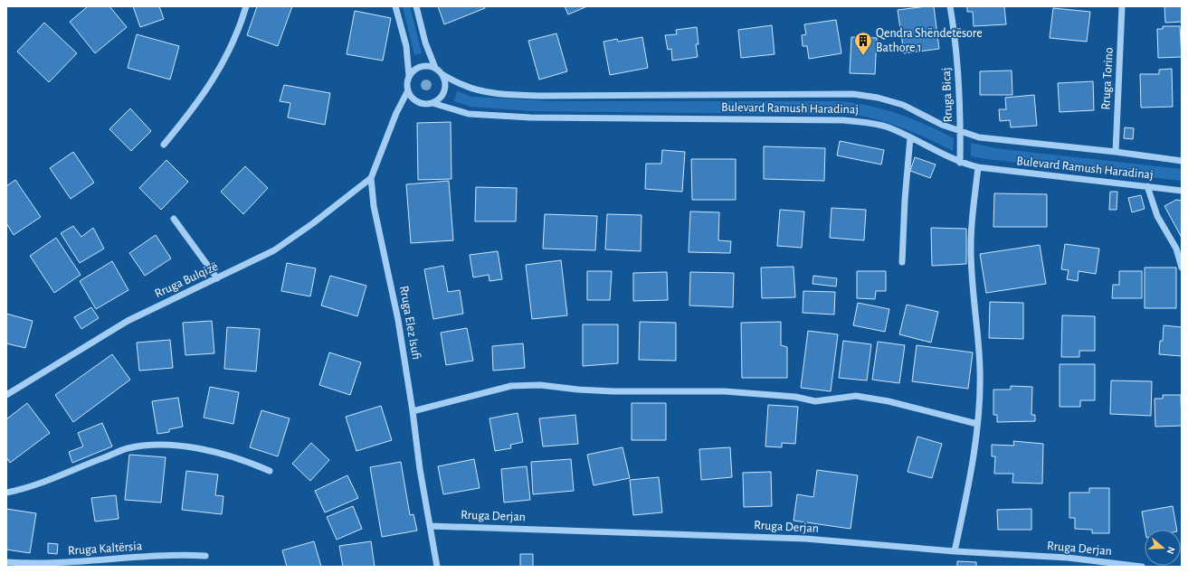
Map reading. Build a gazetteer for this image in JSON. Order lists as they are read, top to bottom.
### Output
{
  "streets": {
    "street": [
      "Rruga Torino",
      "Rruga Bicaj",
      "Bulevard Ramush Haradinaj",
      "Rruga Bulqizë",
      "Rruga Elez Isufi",
      "Rruga Derjan",
      "Rruga Kaltërsia"
    ]
  },
  "crossings": [
    ["Rruga Torino", "Bulevard Ramush Haradinaj"],
    ["Rruga Bicaj", "Bulevard Ramush Haradinaj"],
    ["Bulevard Ramush Haradinaj", "Rruga Elez Isufi"],
    ["Rruga Bulqizë", "Rruga Elez Isufi"],
    ["Rruga Elez Isufi", "Rruga Derjan"]
  ],
  "places": {
    "building": ["Qendra Shëndetësore Bathore 1"]
  },
  "north": "right"
}
